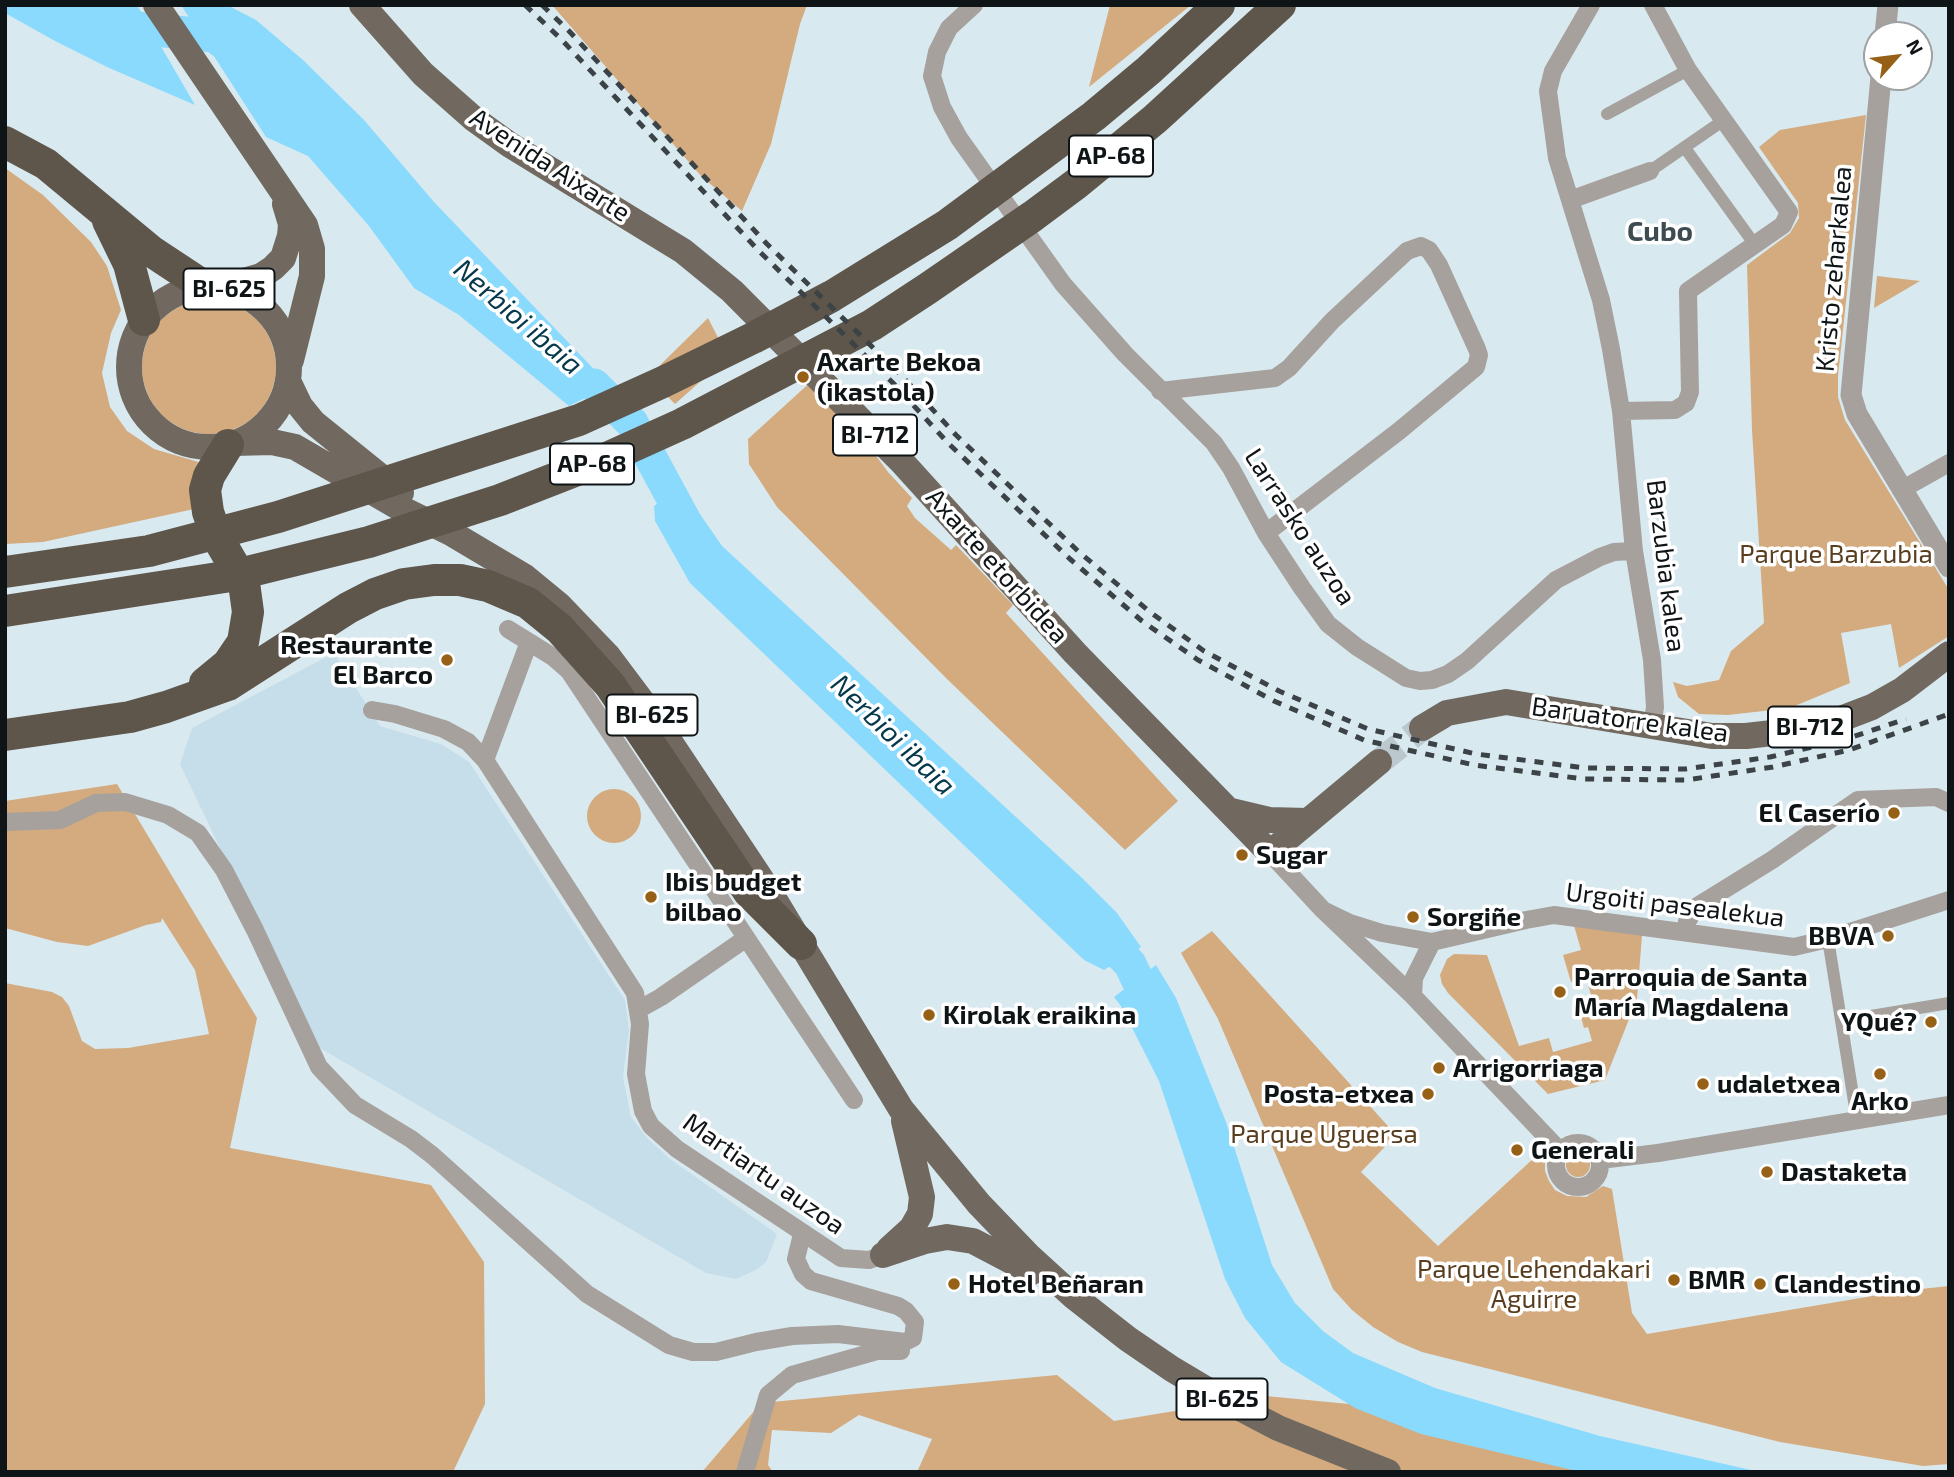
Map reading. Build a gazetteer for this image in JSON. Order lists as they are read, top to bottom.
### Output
{
  "streets": {
    "highway": ["AP-68"],
    "main road": [
      "Avenida Aixarte",
      "BI-625",
      "BI-712",
      "Axarte etorbidea",
      "Baruatorre kalea"
    ],
    "street": [
      "Kristo zeharkalea",
      "Larrasko auzoa",
      "Barzubia kalea",
      "Urgoiti pasealekua",
      "Martiartu auzoa"
    ]
  },
  "crossings": [
    ["Avenida Aixarte", "Axarte etorbidea"],
    ["Larrasko auzoa", "Barzubia kalea"],
    ["Barzubia kalea", "Baruatorre kalea"]
  ],
  "districts": ["Cubo"],
  "water": ["Nerbioi ibaia"],
  "parks": ["Parque Barzubia", "Parque Uguersa", "Parque Lehendakari Aguirre"],
  "places": [
    "Axarte Bekoa (ikastola)",
    "Restaurante El Barco",
    "El Caserío",
    "Sugar",
    "Ibis budget bilbao",
    "Sorgiñe",
    "BBVA",
    "Parroquia de Santa María Magdalena",
    "Kirolak eraikina",
    "YQué?",
    "Arrigorriaga",
    "Arko",
    "udaletxea",
    "Posta-etxea",
    "Generali",
    "Dastaketa",
    "BMR",
    "Hotel Beñaran",
    "Clandestino"
  ],
  "north": "top right"
}
